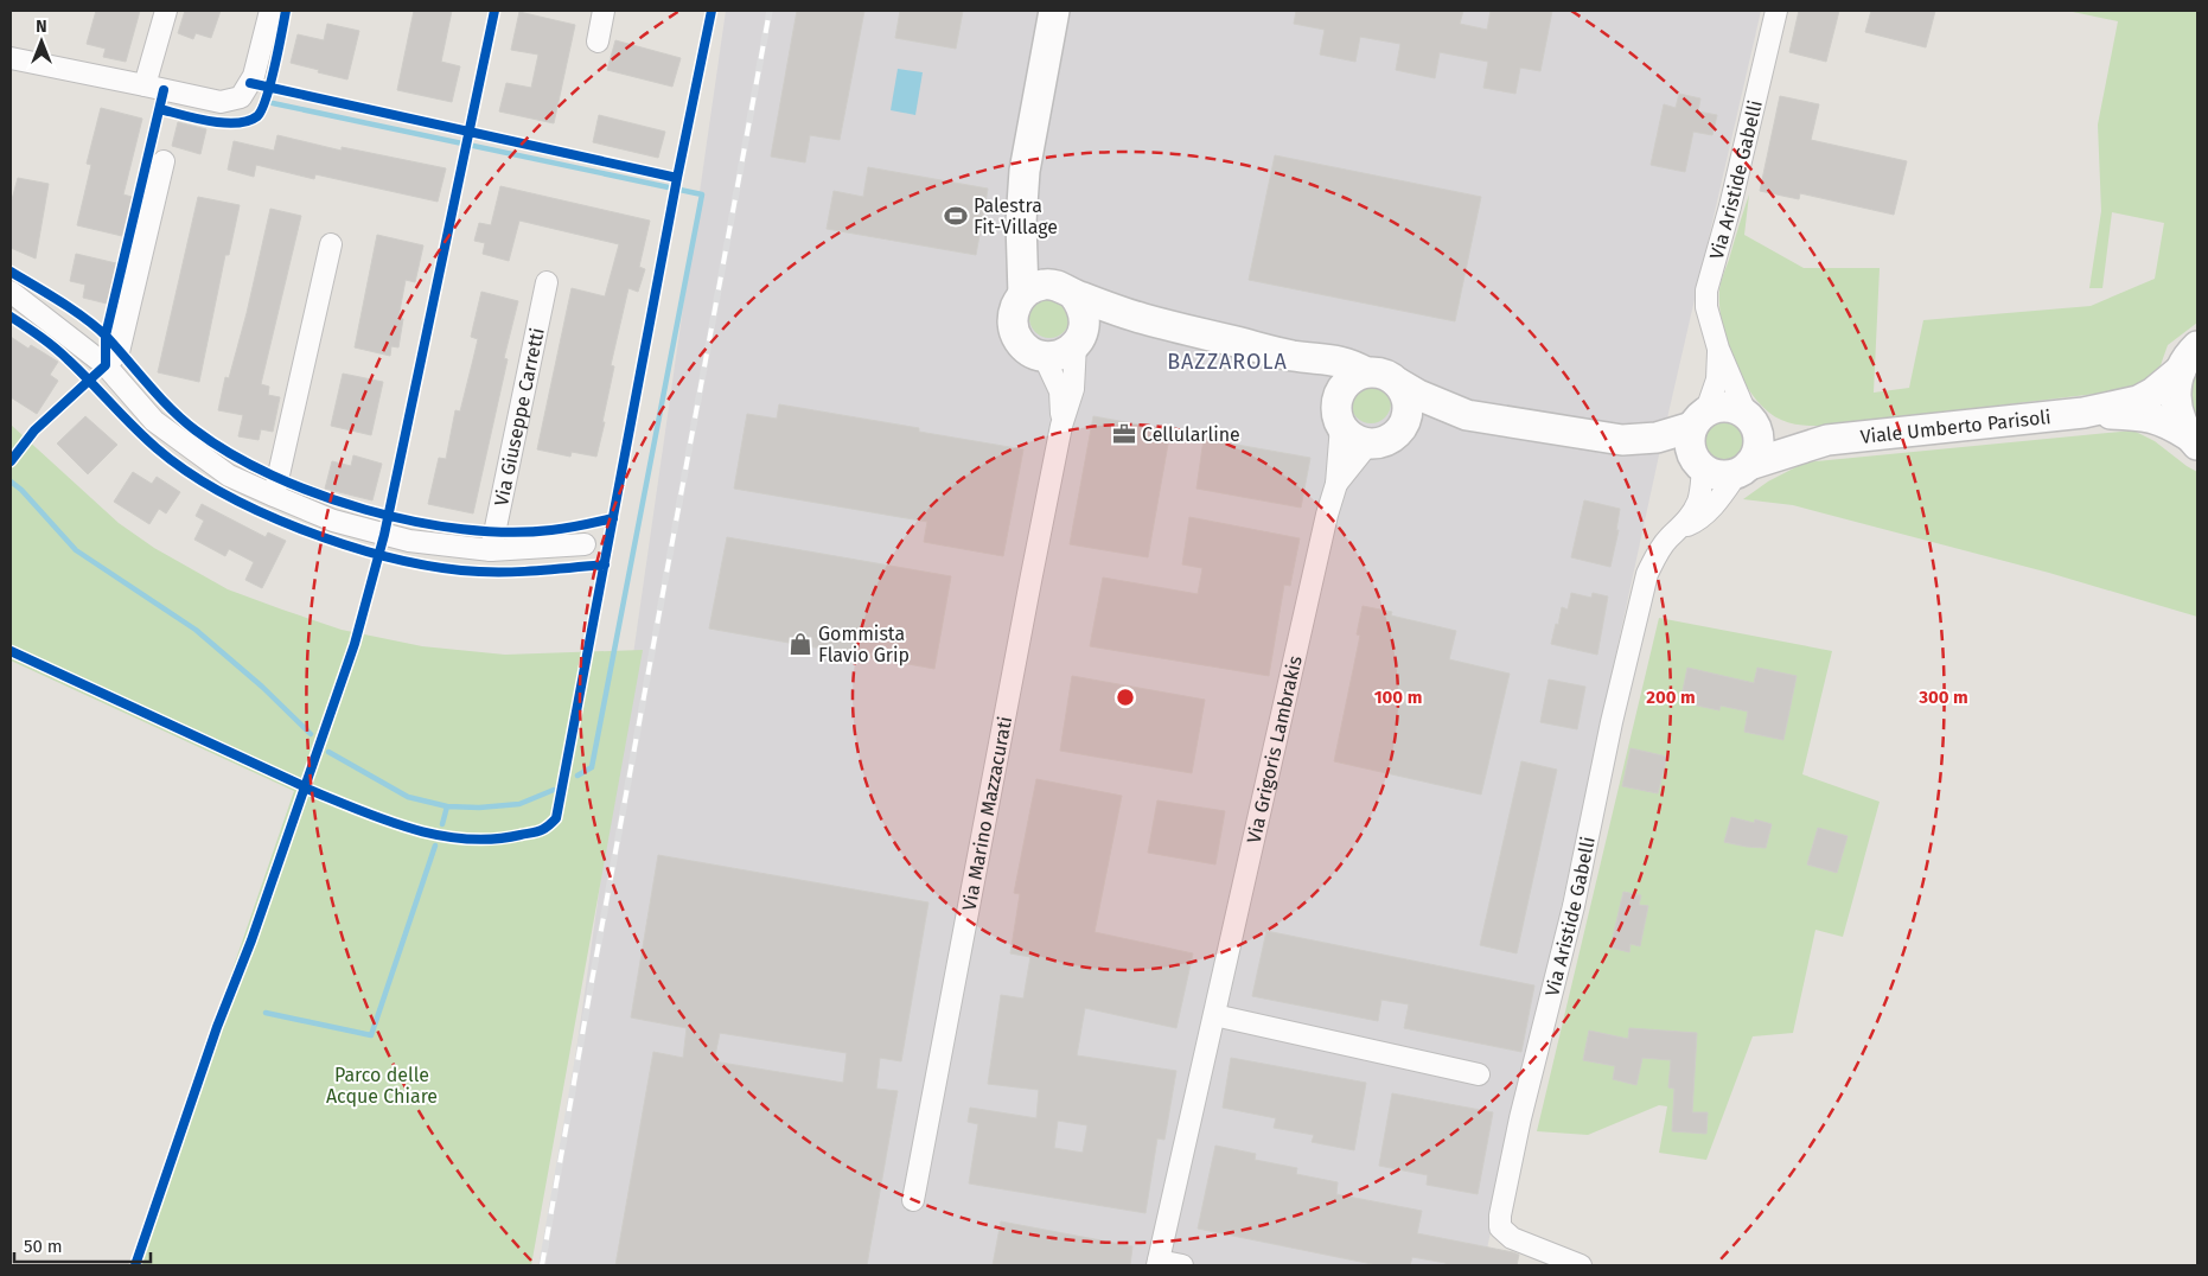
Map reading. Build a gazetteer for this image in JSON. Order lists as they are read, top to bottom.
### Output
{
  "streets": {
    "street": [
      "Via Aristide Gabelli",
      "Via Giuseppe Carretti",
      "Viale Umberto Parisoli",
      "Via Grigoris Lambrakis",
      "Via Marino Mazzacurati"
    ]
  },
  "crossings": [
    ["Via Aristide Gabelli", "Viale Umberto Parisoli"],
    ["Viale Umberto Parisoli", "Via Grigoris Lambrakis"],
    ["Viale Umberto Parisoli", "Via Marino Mazzacurati"]
  ],
  "districts": ["BAZZAROLA"],
  "parks": ["Parco delle Acque Chiare"],
  "places": {
    "sports": ["Palestra Fit-Village"],
    "office": ["Cellularline"],
    "shop": ["Gommista Flavio Grip"]
  },
  "scale_bar": "50 m",
  "north": "top",
  "rings": ["100 m", "200 m", "300 m"]
}
